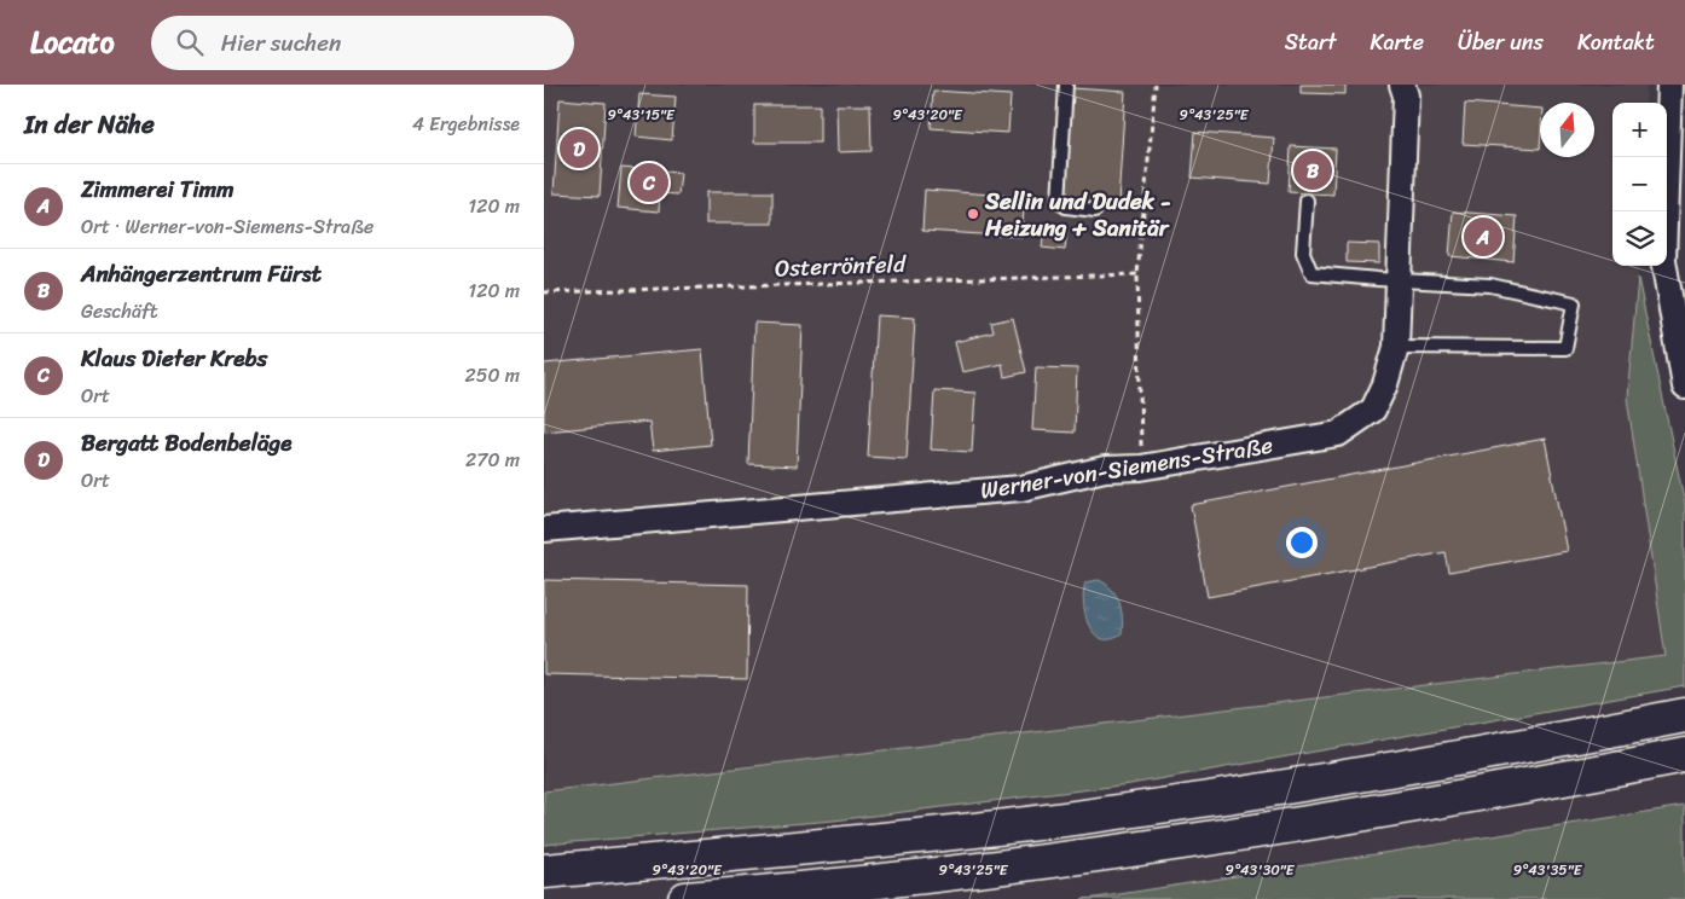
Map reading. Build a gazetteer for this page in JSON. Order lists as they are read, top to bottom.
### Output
{
  "streets": {
    "street": ["Werner-von-Siemens-Straße"],
    "path": ["Osterrönfeld"]
  },
  "places": ["Sellin und Dudek - Heizung + Sanitär"],
  "north": "top",
  "page": {
    "header": "Locato",
    "search": "Hier suchen",
    "nav": [
      "Start",
      "Karte",
      "Über uns",
      "Kontakt"
    ],
    "heading": ["In der Nähe", "4 Ergebnisse"],
    "map_buttons": ["+", "−"],
    "pins": [
      "D",
      "B",
      "C",
      "A"
    ],
    "list": [
      {
        "mark": "A",
        "name": "Zimmerei Timm",
        "note": "Ort · Werner-von-Siemens-Straße",
        "value": "120 m"
      },
      {
        "mark": "B",
        "name": "Anhängerzentrum Fürst",
        "note": "Geschäft",
        "value": "120 m"
      },
      {
        "mark": "C",
        "name": "Klaus Dieter Krebs",
        "note": "Ort",
        "value": "250 m"
      },
      {
        "mark": "D",
        "name": "Bergatt Bodenbeläge",
        "note": "Ort",
        "value": "270 m"
      }
    ]
  },
  "coordinates": [
    "9°43'15\"E",
    "9°43'20\"E",
    "9°43'25\"E",
    "9°43'30\"E",
    "9°43'35\"E"
  ]
}
